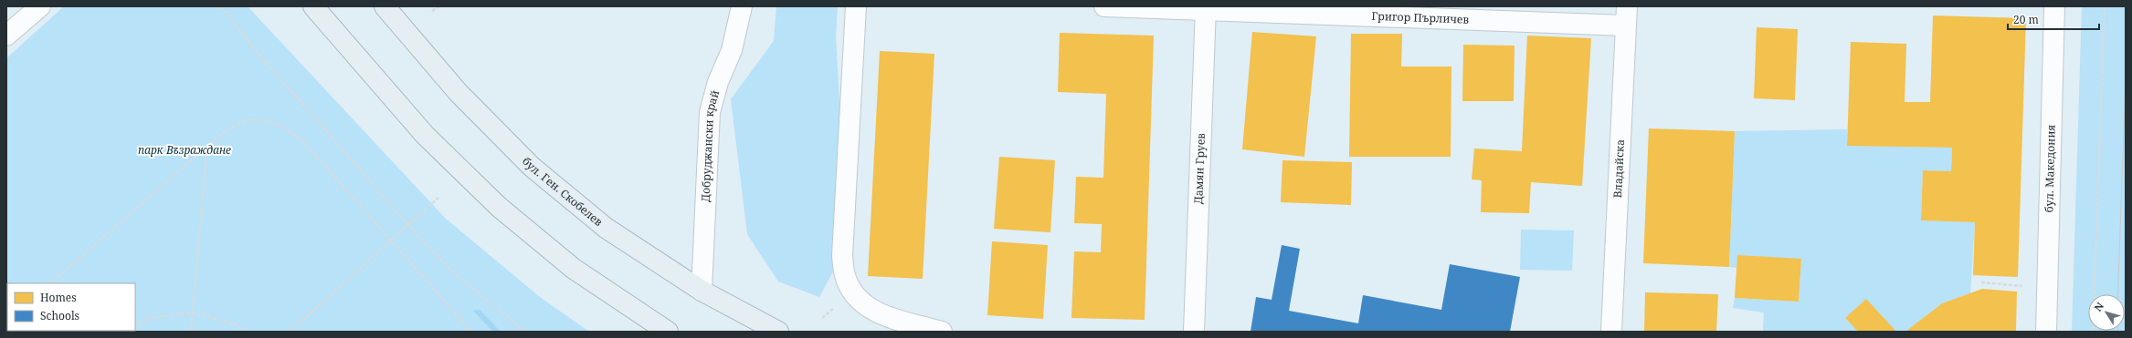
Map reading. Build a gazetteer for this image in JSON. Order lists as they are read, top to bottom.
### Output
{
  "streets": {
    "main road": ["бул. Ген. Скобелев"],
    "street": [
      "Григор Пърличев",
      "Добруджански край",
      "Дамян Груев",
      "Владайска",
      "бул. Македония"
    ]
  },
  "crossings": [
    ["Григор Пърличев", "Дамян Груев"],
    ["Григор Пърличев", "Владайска"],
    ["Добруджански край", "бул. Ген. Скобелев"]
  ],
  "parks": ["парк Възраждане"],
  "legend": ["Homes", "Schools"],
  "scale_bar": "20 m",
  "north": "top left"
}
